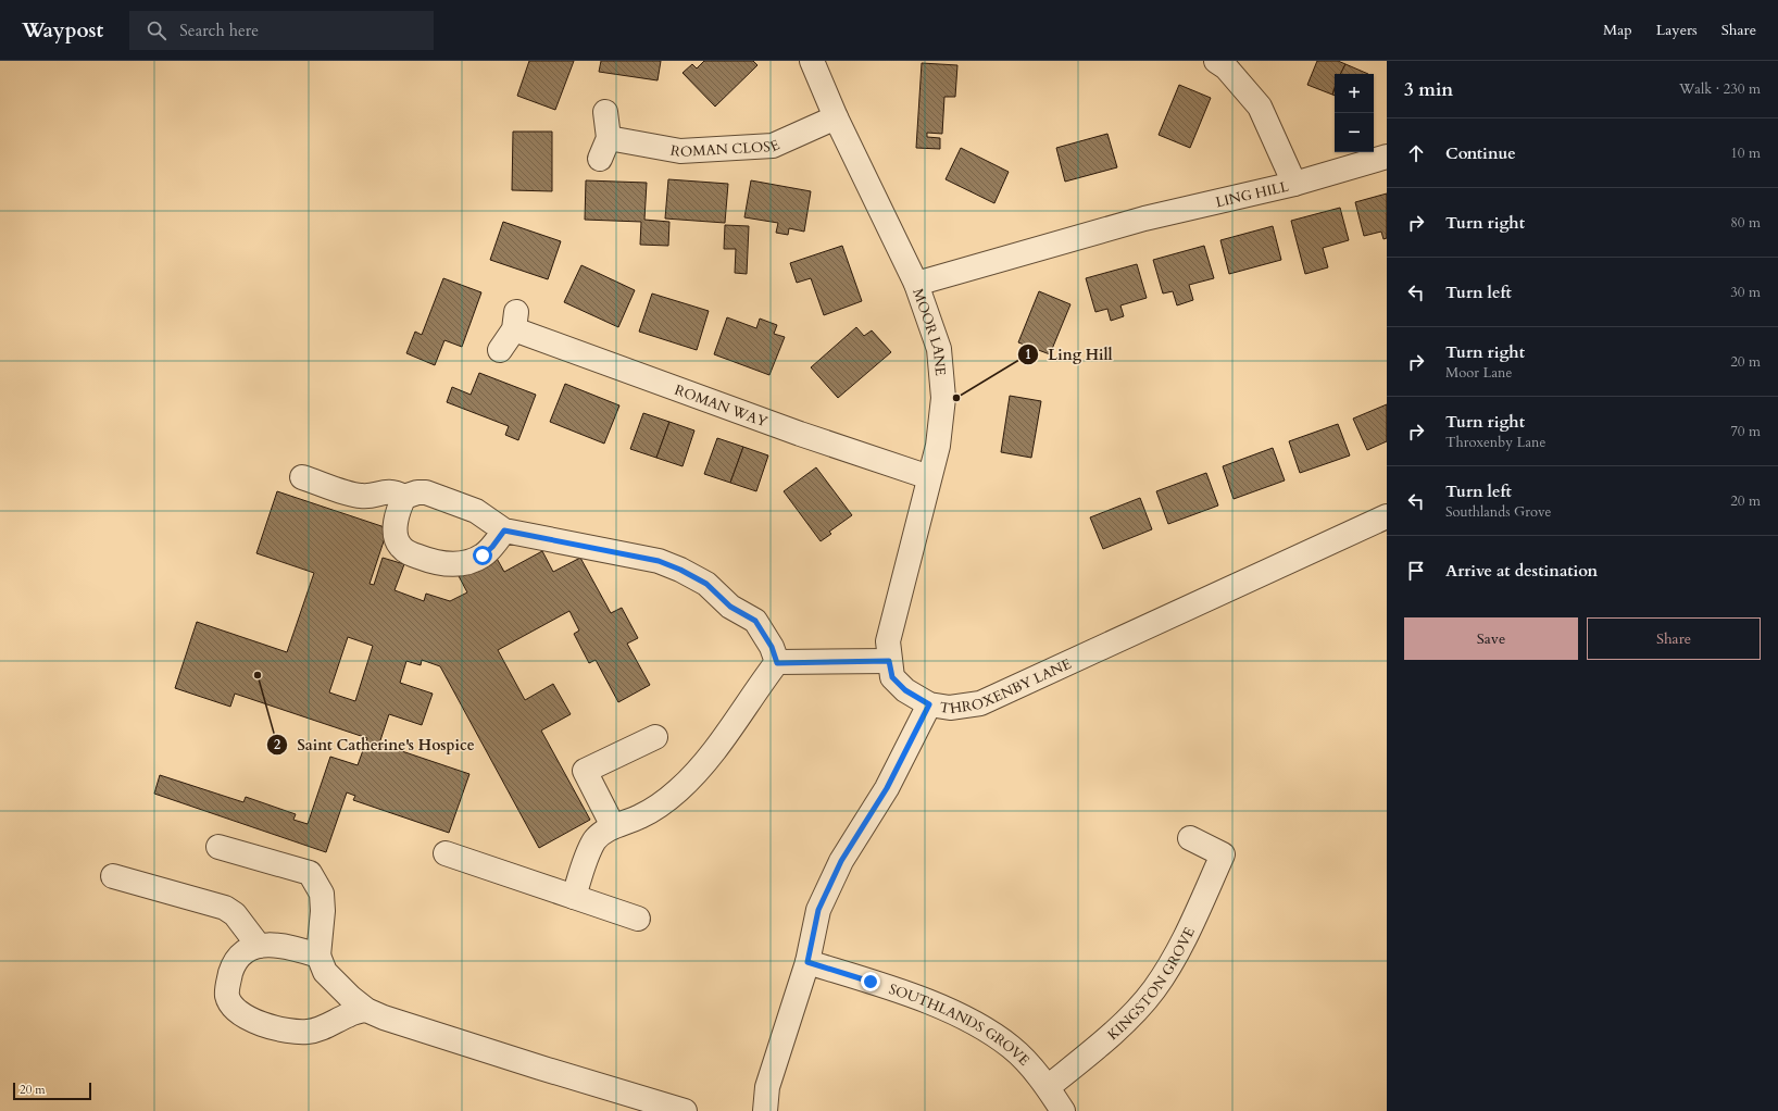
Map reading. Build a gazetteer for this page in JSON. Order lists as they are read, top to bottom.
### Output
{
  "streets": {
    "street": [
      "ROMAN CLOSE",
      "LING HILL",
      "MOOR LANE",
      "ROMAN WAY",
      "THROXENBY LANE",
      "KINGSTON GROVE",
      "SOUTHLANDS GROVE"
    ]
  },
  "crossings": [
    ["ROMAN CLOSE", "MOOR LANE"],
    ["LING HILL", "MOOR LANE"],
    ["MOOR LANE", "ROMAN WAY"],
    ["MOOR LANE", "THROXENBY LANE"],
    ["THROXENBY LANE", "SOUTHLANDS GROVE"],
    ["KINGSTON GROVE", "SOUTHLANDS GROVE"]
  ],
  "places": ["Ling Hill", "Saint Catherine's Hospice"],
  "scale_bar": "20 m",
  "page": {
    "header": "Waypost",
    "search": "Search here",
    "nav": ["Map", "Layers", "Share"],
    "heading": ["3 min", "Walk · 230 m"],
    "map_buttons": ["+", "−"],
    "list": [
      ["Continue", "10 m"],
      ["Turn right", "80 m"],
      ["Turn left", "30 m"],
      ["Turn right", "Moor Lane", "20 m"],
      ["Turn right", "Throxenby Lane", "70 m"],
      ["Turn left", "Southlands Grove", "20 m"],
      "Arrive at destination"
    ],
    "buttons": ["Save", "Share"],
    "scale": "20 m"
  }
}
